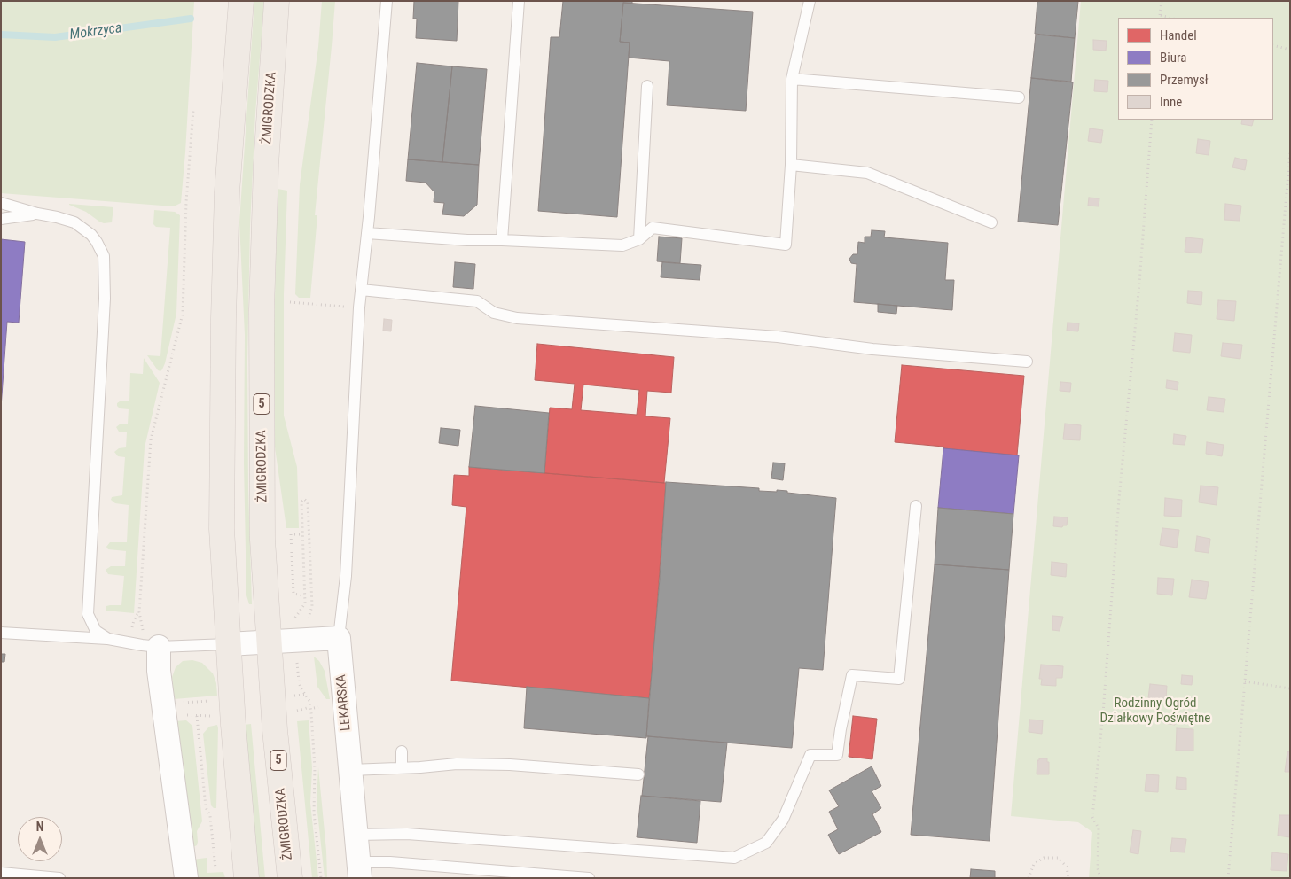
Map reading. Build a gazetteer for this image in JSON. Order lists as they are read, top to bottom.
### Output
{
  "streets": {
    "main road": ["ŻMIGRODZKA", "5"],
    "street": ["LEKARSKA"]
  },
  "water": ["Mokrzyca"],
  "parks": ["Rodzinny Ogród Działkowy Poświętne"],
  "legend": [
    "Handel",
    "Biura",
    "Przemysł",
    "Inne"
  ],
  "north": "top"
}
